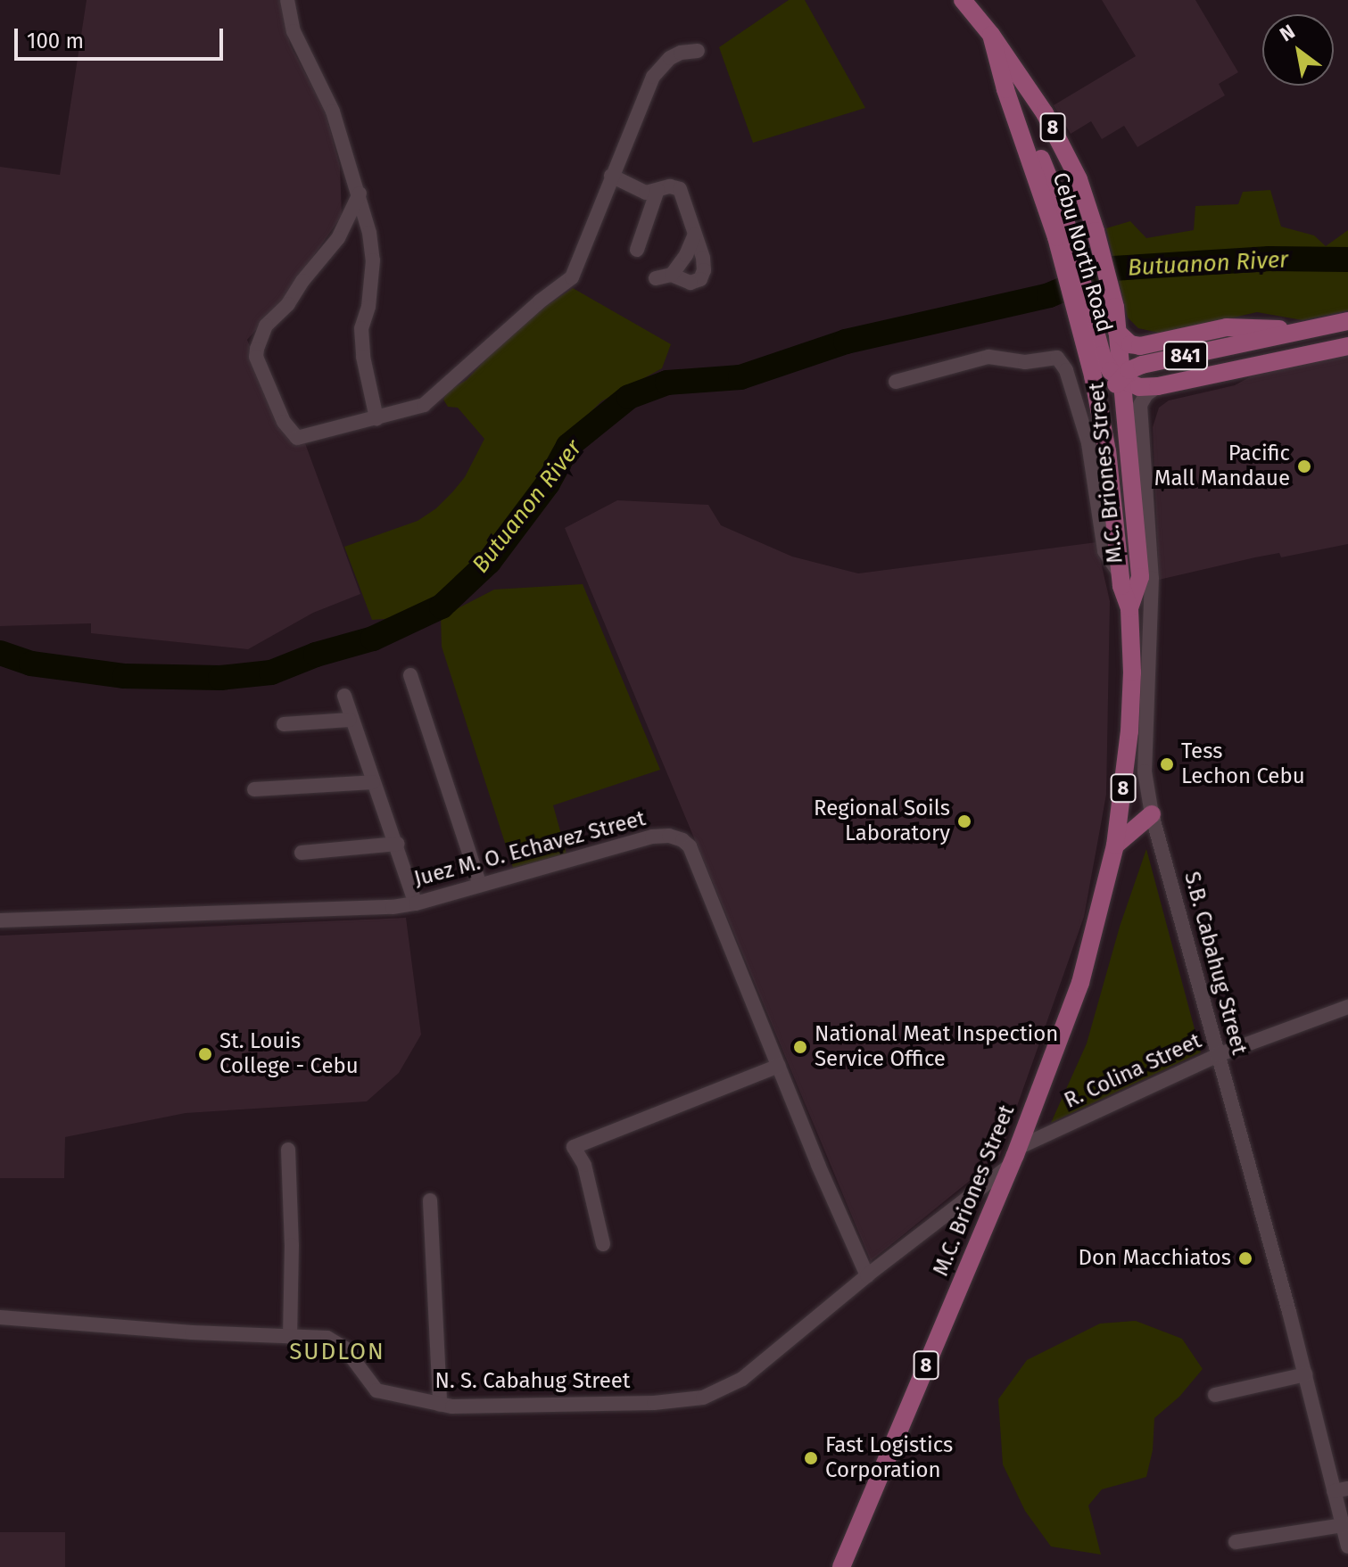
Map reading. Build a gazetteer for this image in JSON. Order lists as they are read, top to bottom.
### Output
{
  "streets": {
    "main road": [
      "8",
      "Cebu North Road",
      "841",
      "M.C. Briones Street"
    ],
    "street": [
      "Juez M. O. Echavez Street",
      "S.B. Cabahug Street",
      "R. Colina Street",
      "N. S. Cabahug Street"
    ]
  },
  "crossings": [
    ["8", "Cebu North Road"],
    ["Cebu North Road", "M.C. Briones Street"],
    ["841", "M.C. Briones Street"],
    ["841", "S.B. Cabahug Street"],
    ["M.C. Briones Street", "R. Colina Street"],
    ["M.C. Briones Street", "N. S. Cabahug Street"],
    ["Juez M. O. Echavez Street", "N. S. Cabahug Street"],
    ["S.B. Cabahug Street", "R. Colina Street"],
    ["R. Colina Street", "N. S. Cabahug Street"]
  ],
  "districts": ["SUDLON"],
  "water": ["Butuanon River"],
  "places": [
    "Pacific Mall Mandaue",
    "Tess Lechon Cebu",
    "Regional Soils Laboratory",
    "National Meat Inspection Service Office",
    "St. Louis College - Cebu",
    "Don Macchiatos",
    "Fast Logistics Corporation"
  ],
  "scale_bar": "100 m",
  "north": "top left"
}
